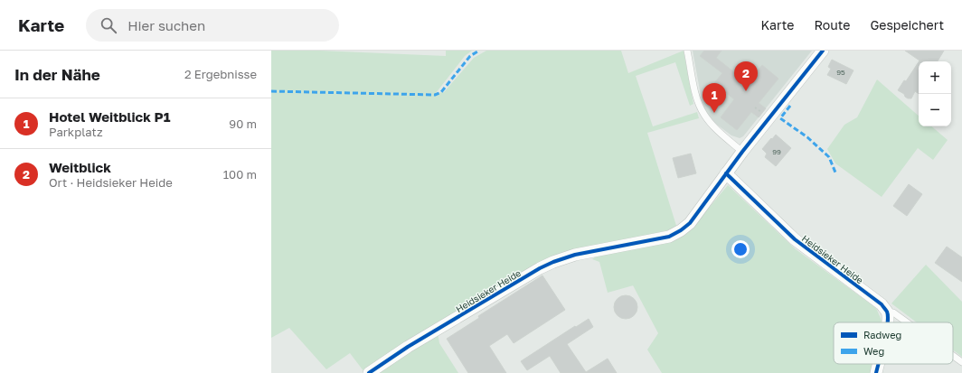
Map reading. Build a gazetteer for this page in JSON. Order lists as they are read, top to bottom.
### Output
{
  "streets": {
    "street": ["Heidsieker Heide"]
  },
  "house_numbers": ["95", "99"],
  "legend": ["Radweg", "Weg"],
  "page": {
    "header": "Karte",
    "search": "Hier suchen",
    "nav": ["Karte", "Route", "Gespeichert"],
    "heading": ["In der Nähe", "2 Ergebnisse"],
    "map_buttons": ["+", "−"],
    "pins": ["2", "1"],
    "list": [
      {
        "mark": "1",
        "name": "Hotel Weitblick P1",
        "note": "Parkplatz",
        "value": "90 m"
      },
      {
        "mark": "2",
        "name": "Weitblick",
        "note": "Ort · Heidsieker Heide",
        "value": "100 m"
      }
    ]
  }
}
